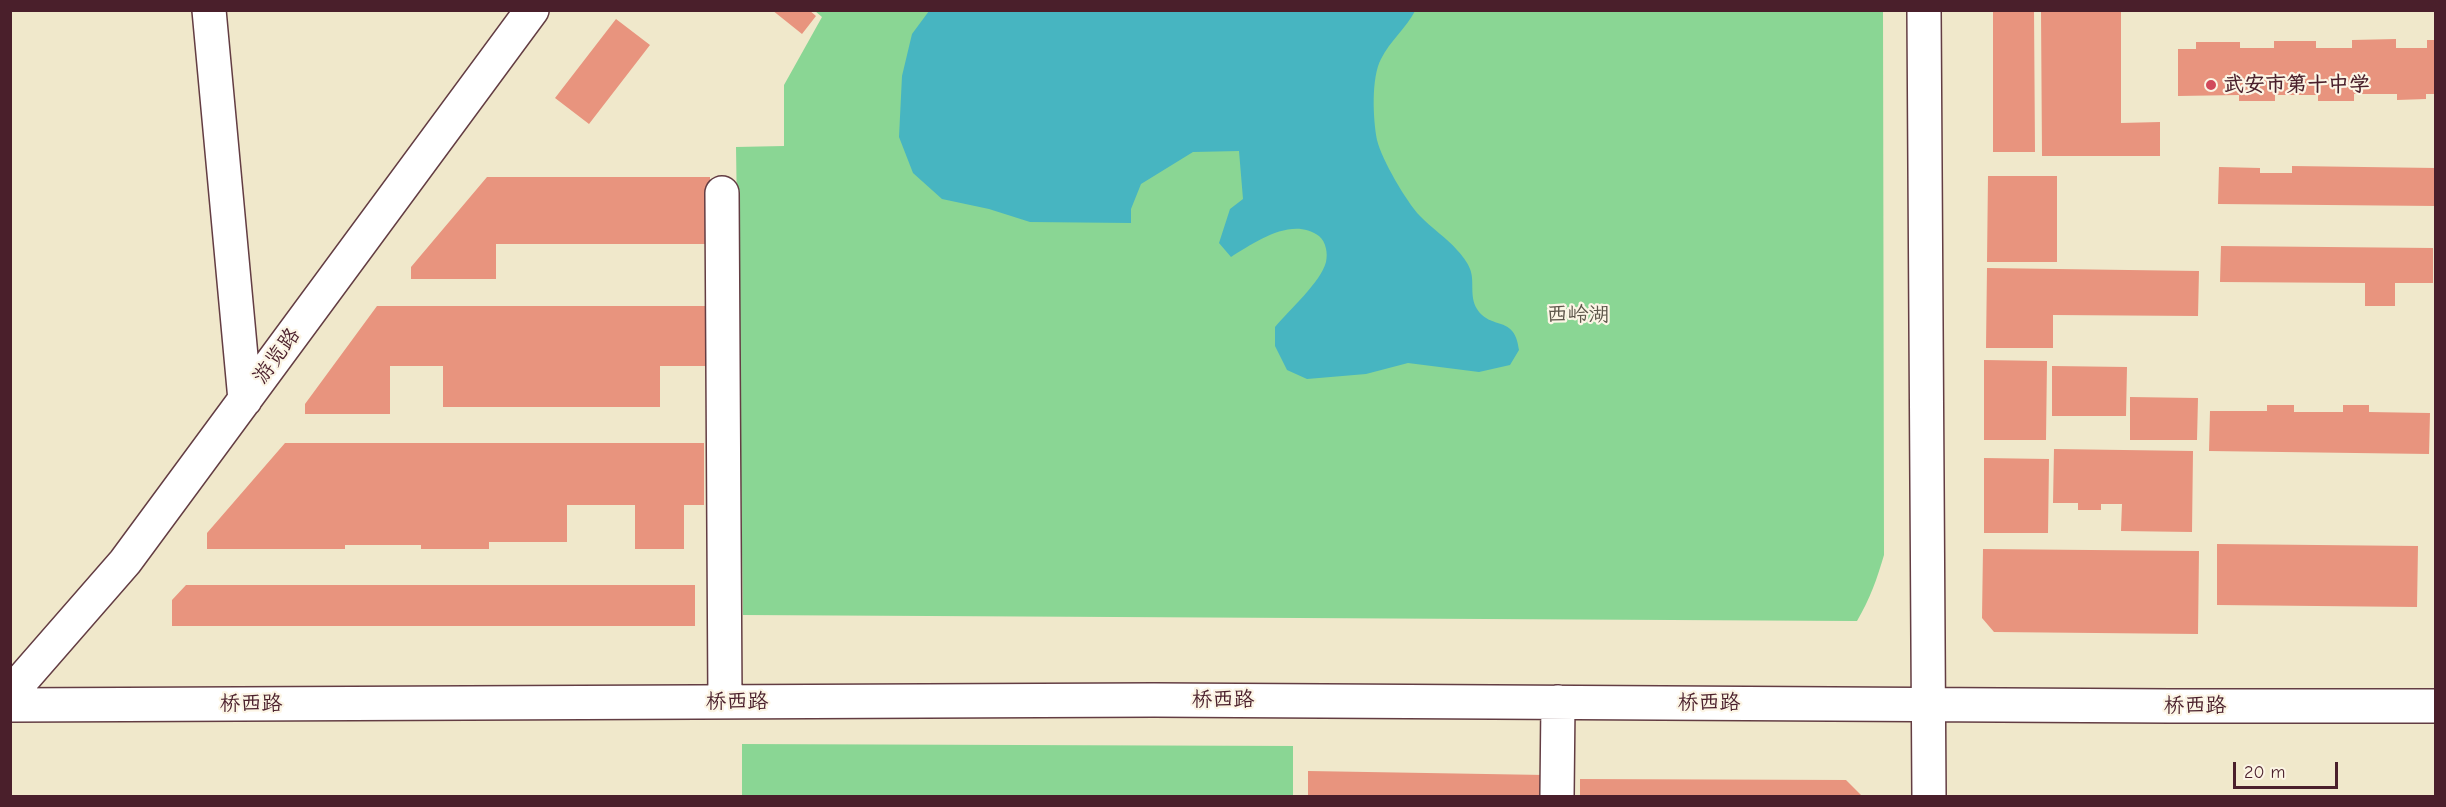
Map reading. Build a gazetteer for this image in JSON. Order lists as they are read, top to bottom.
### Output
{
  "streets": {
    "street": ["游览路", "桥西路"]
  },
  "parks": ["西岭湖"],
  "places": ["武安市第十中学"],
  "scale_bar": "20 m"
}
